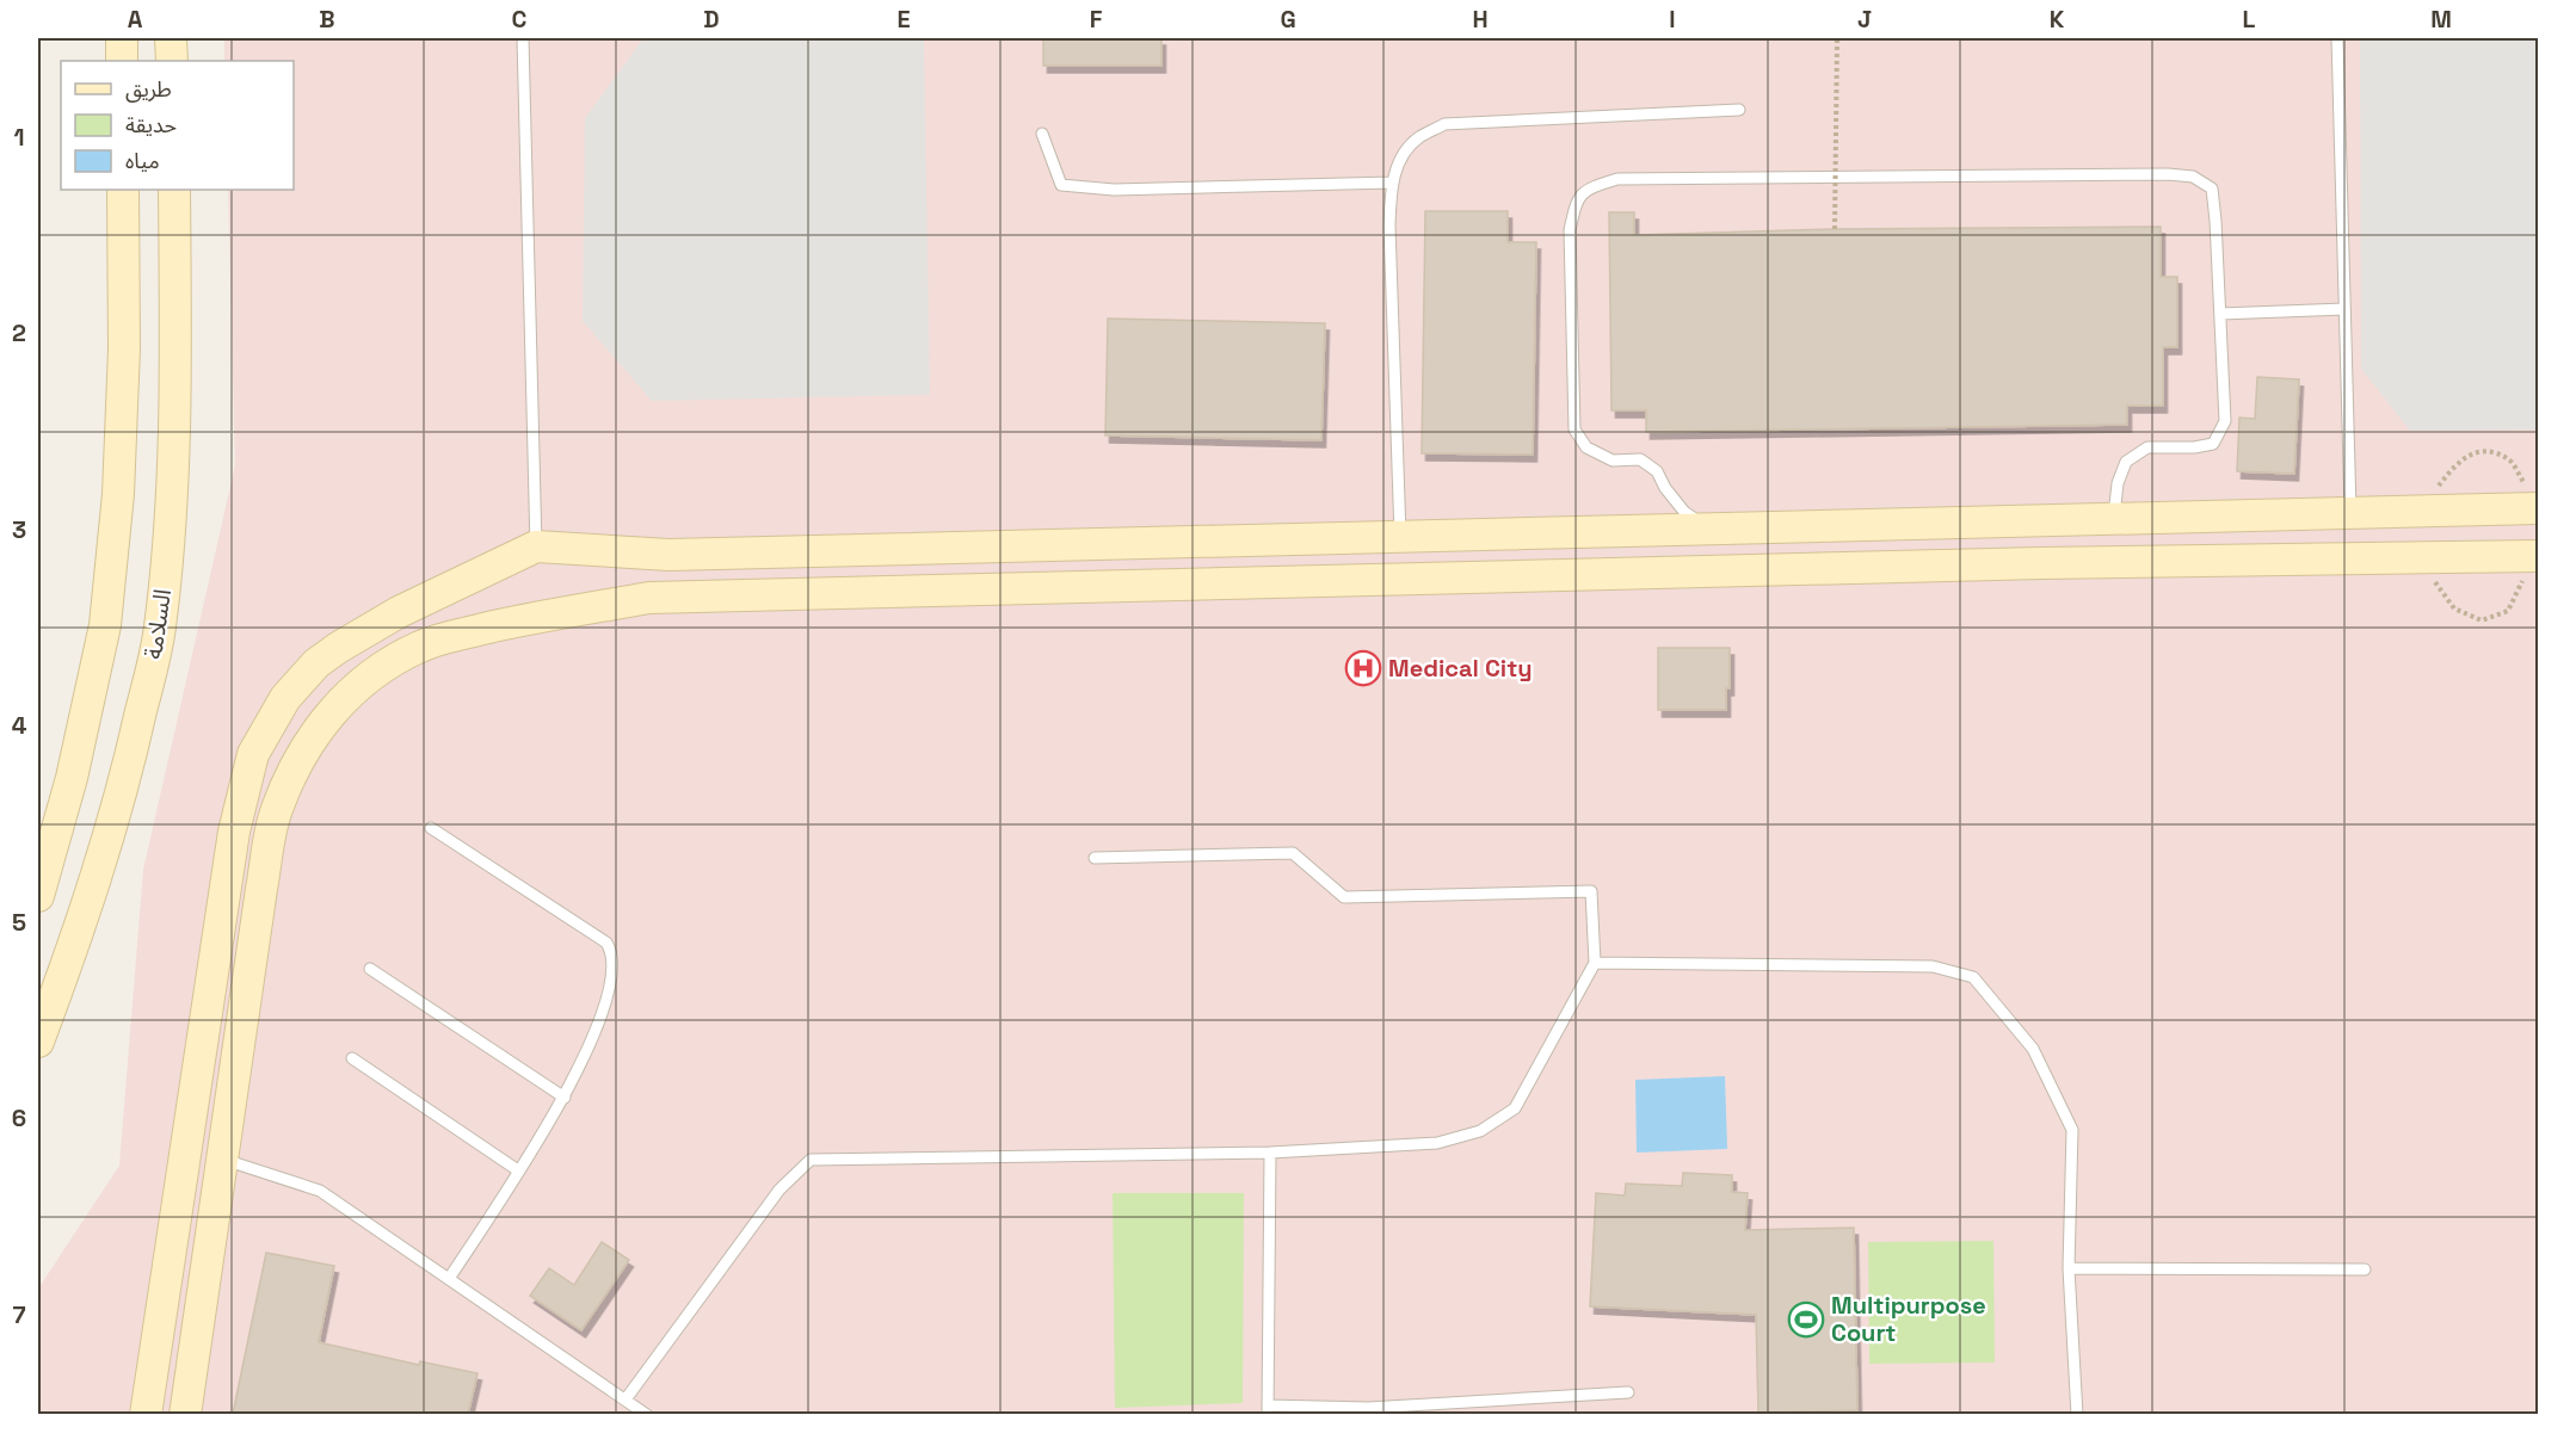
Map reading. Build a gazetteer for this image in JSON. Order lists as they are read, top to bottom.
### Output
{
  "streets": {
    "street": ["السلامة"]
  },
  "places": {
    "hospital": ["Medical City"],
    "sports": ["Multipurpose Court"]
  },
  "legend": ["طريق", "حديقة", "مياه"],
  "grid": {
    "columns": [
      "A",
      "B",
      "C",
      "D",
      "E",
      "F",
      "G",
      "H",
      "I",
      "J",
      "K",
      "L",
      "M"
    ],
    "rows": [
      "1",
      "2",
      "3",
      "4",
      "5",
      "6",
      "7"
    ]
  }
}
